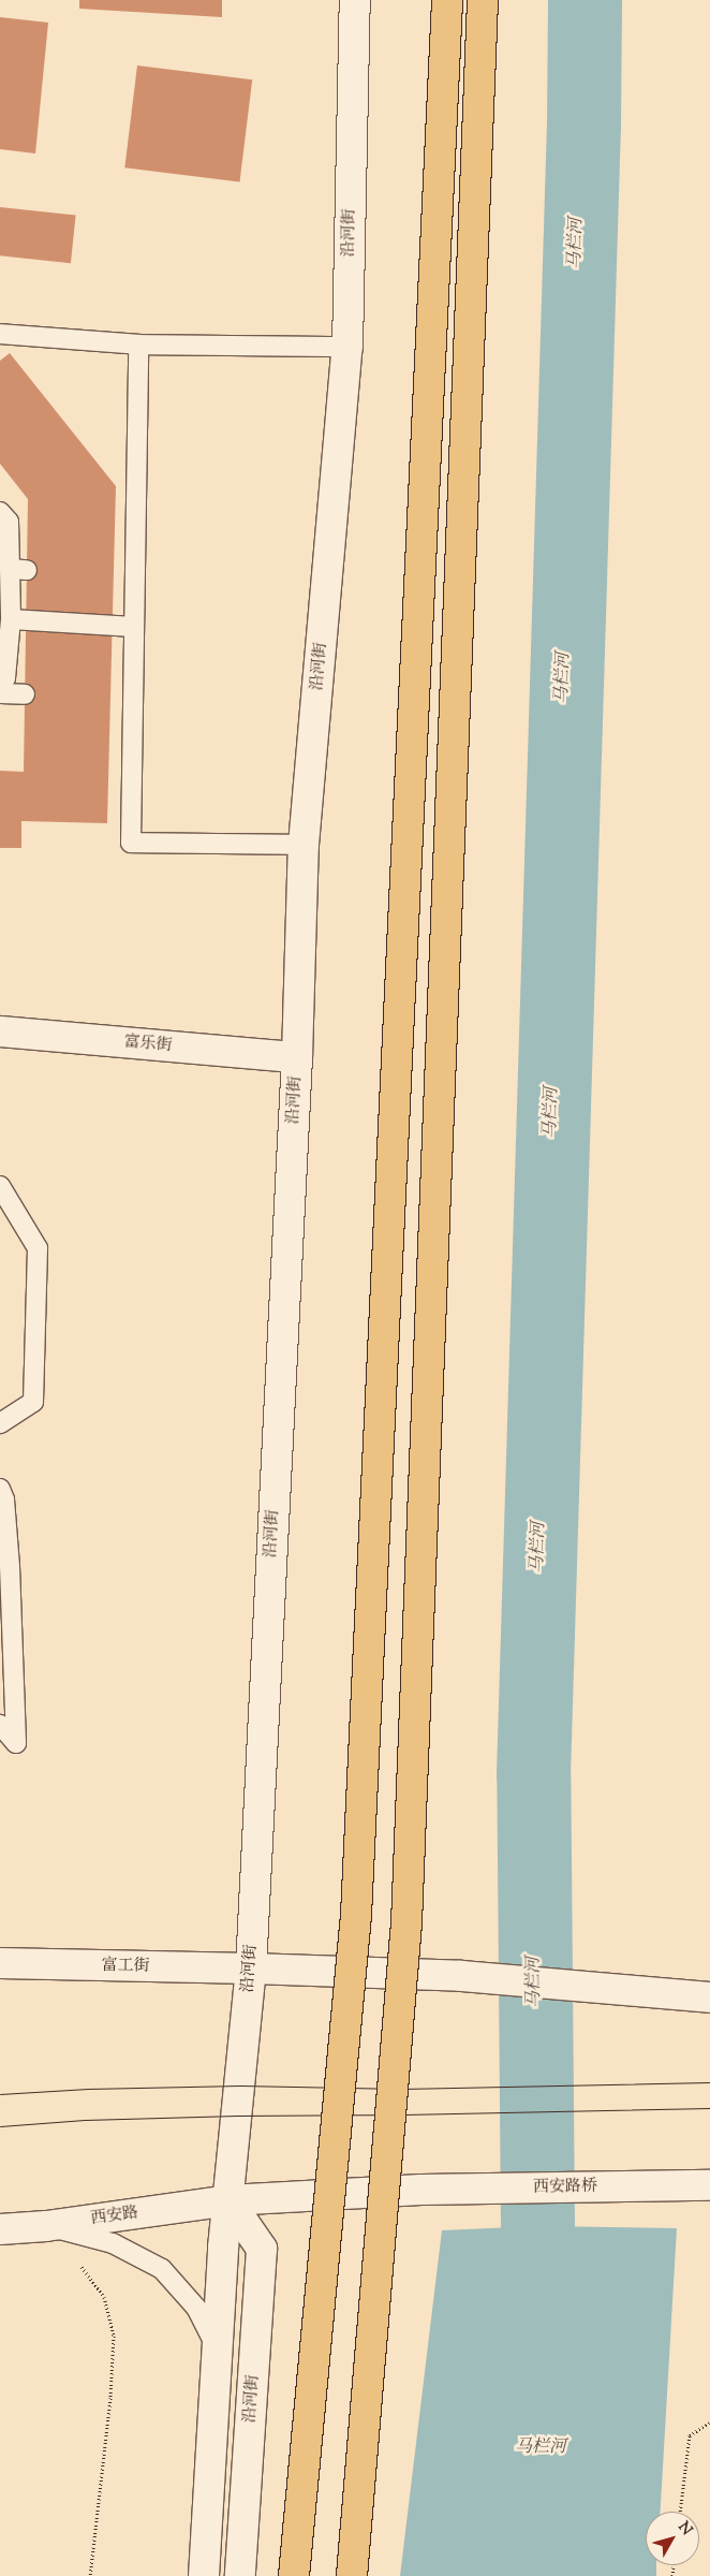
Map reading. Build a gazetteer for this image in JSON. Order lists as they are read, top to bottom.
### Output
{
  "streets": {
    "main road": [
      "沿河街",
      "富乐街",
      "富工街",
      "西安路桥",
      "西安路"
    ]
  },
  "crossings": [
    ["沿河街", "富乐街"],
    ["沿河街", "富工街"],
    ["沿河街", "西安路桥"],
    ["沿河街", "西安路"],
    ["西安路桥", "西安路"]
  ],
  "water": ["马栏河"],
  "north": "top right"
}
